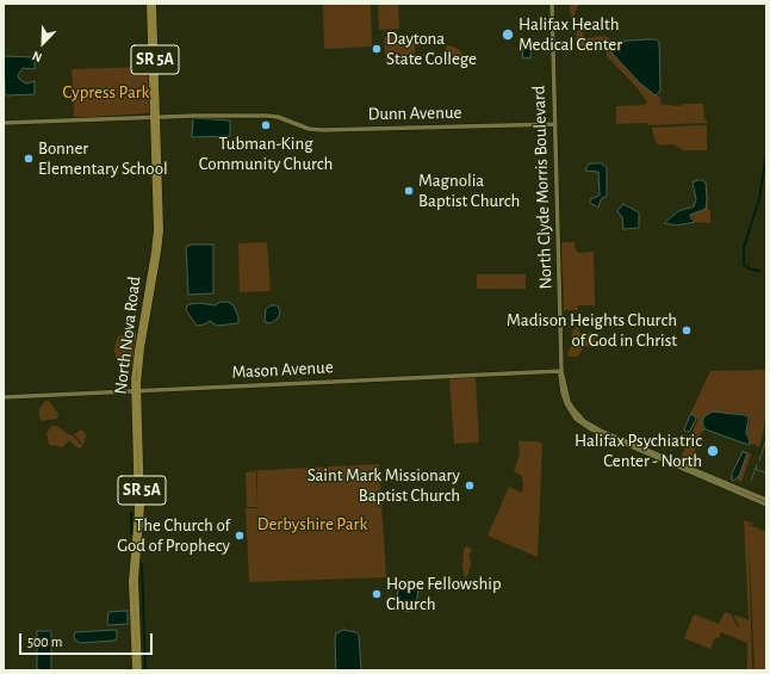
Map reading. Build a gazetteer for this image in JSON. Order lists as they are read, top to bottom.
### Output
{
  "streets": {
    "main road": [
      "SR 5A",
      "Dunn Avenue",
      "North Clyde Morris Boulevard",
      "North Nova Road",
      "Mason Avenue"
    ]
  },
  "crossings": [
    ["Dunn Avenue", "North Clyde Morris Boulevard"],
    ["Dunn Avenue", "North Nova Road"],
    ["North Clyde Morris Boulevard", "Mason Avenue"],
    ["North Nova Road", "Mason Avenue"]
  ],
  "parks": ["Cypress Park", "Derbyshire Park"],
  "places": [
    "Halifax Health Medical Center",
    "Daytona State College",
    "Tubman-King Community Church",
    "Bonner Elementary School",
    "Magnolia Baptist Church",
    "Madison Heights Church of God in Christ",
    "Halifax Psychiatric Center - North",
    "Saint Mark Missionary Baptist Church",
    "The Church of God of Prophecy",
    "Hope Fellowship Church"
  ],
  "scale_bar": "500 m",
  "north": "bottom left"
}
